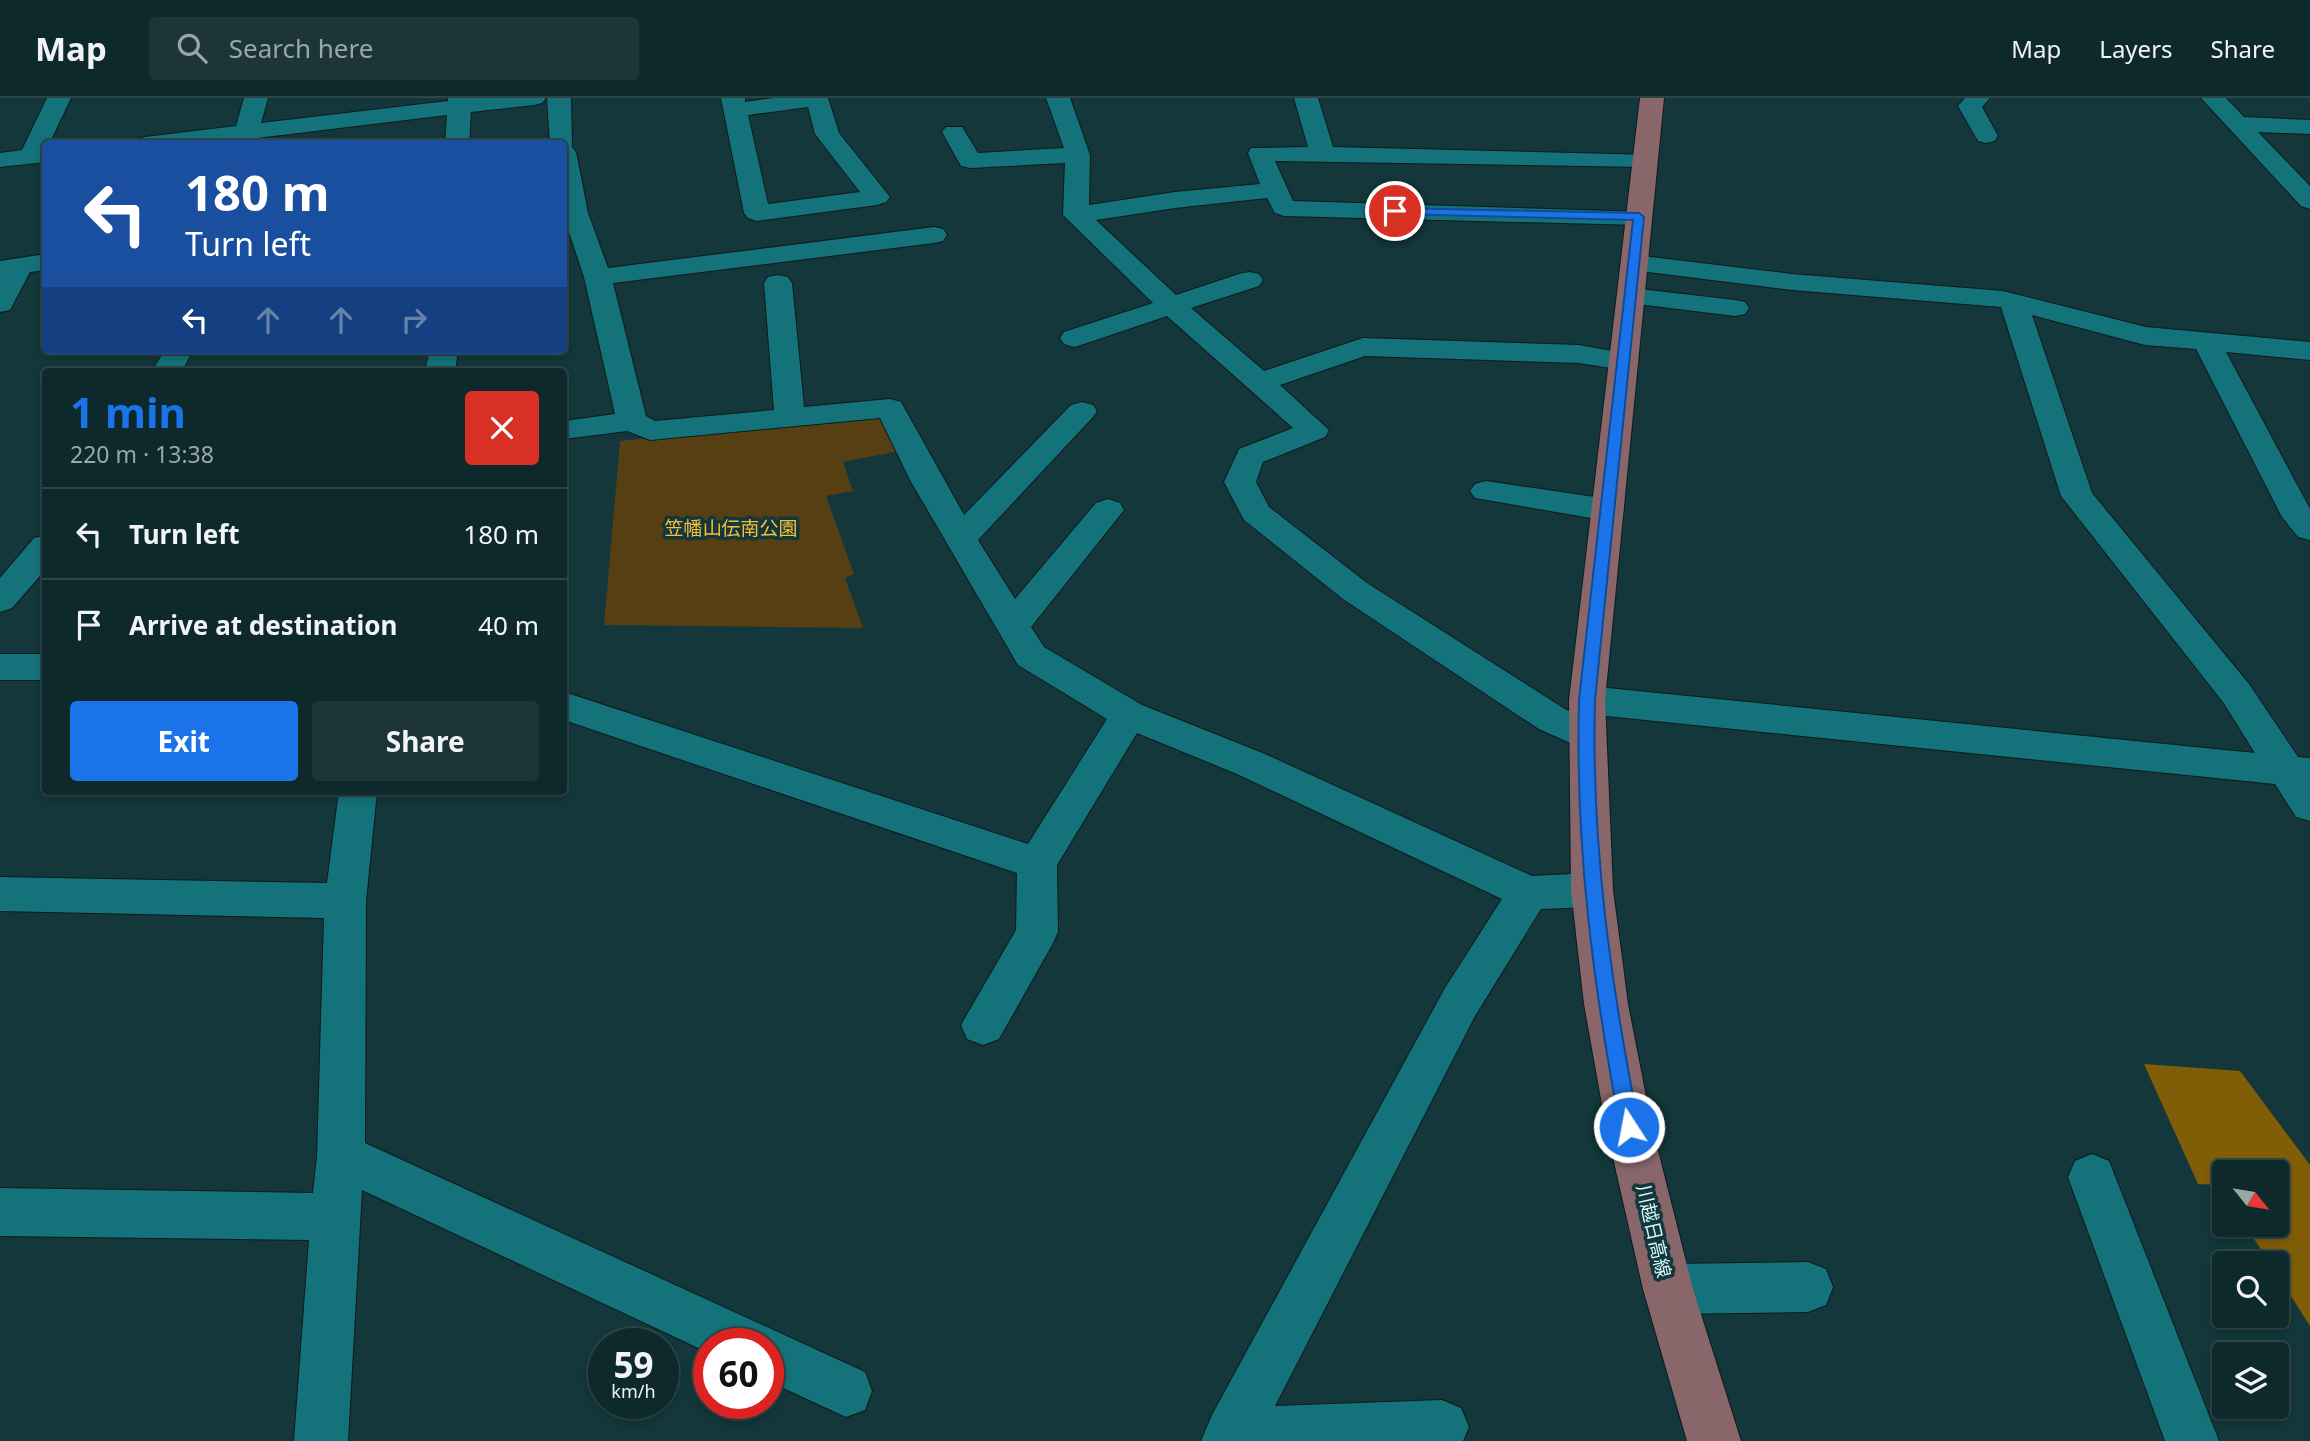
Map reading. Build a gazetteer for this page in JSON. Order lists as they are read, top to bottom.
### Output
{
  "streets": {
    "main road": ["川越日高線"]
  },
  "parks": ["笠幡山伝南公園"],
  "north": "bottom right",
  "page": {
    "header": "Map",
    "search": "Search here",
    "nav": ["Map", "Layers", "Share"],
    "turn": ["180 m", "Turn left"],
    "heading": ["1 min", "220 m · 13:38"],
    "list": [
      {
        "name": "Turn left",
        "value": "180 m"
      },
      {
        "name": "Arrive at destination",
        "value": "40 m"
      }
    ],
    "buttons": ["Exit", "Share"],
    "speed": "59 km/h",
    "limit": "60"
  }
}
